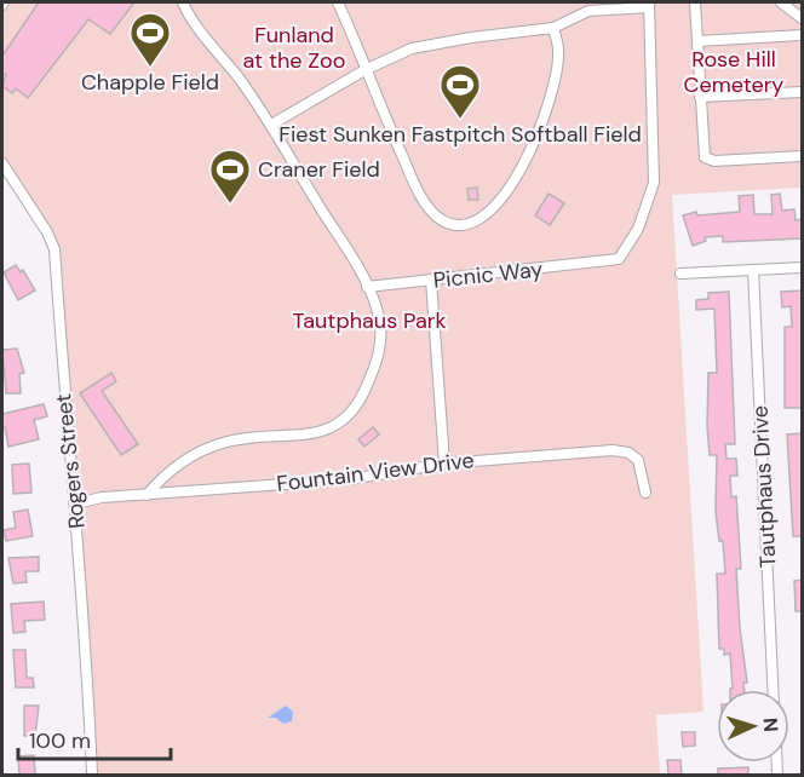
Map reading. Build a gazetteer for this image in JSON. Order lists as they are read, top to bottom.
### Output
{
  "streets": {
    "street": [
      "Picnic Way",
      "Rogers Street",
      "Fountain View Drive",
      "Tautphaus Drive"
    ]
  },
  "crossings": [
    ["Rogers Street", "Fountain View Drive"]
  ],
  "parks": ["Funland at the Zoo", "Rose Hill Cemetery", "Tautphaus Park"],
  "places": {
    "sports": ["Chapple Field", "Fiest Sunken Fastpitch Softball Field", "Craner Field"]
  },
  "scale_bar": "100 m",
  "north": "right"
}
